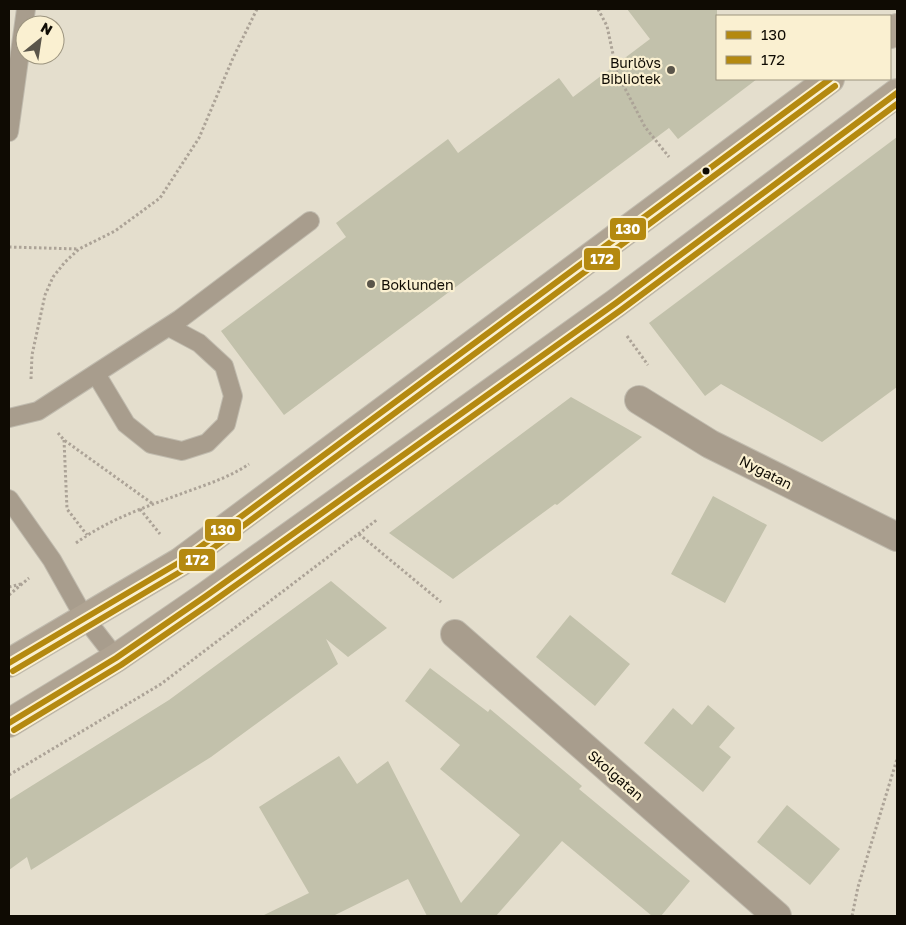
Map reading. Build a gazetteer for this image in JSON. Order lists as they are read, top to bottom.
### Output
{
  "streets": {
    "street": ["Nygatan", "Skolgatan"]
  },
  "places": ["Burlövs Bibliotek", "Boklunden"],
  "lines": ["transit line 130", "transit line 172"],
  "legend": ["130", "172"],
  "north": "top right"
}
